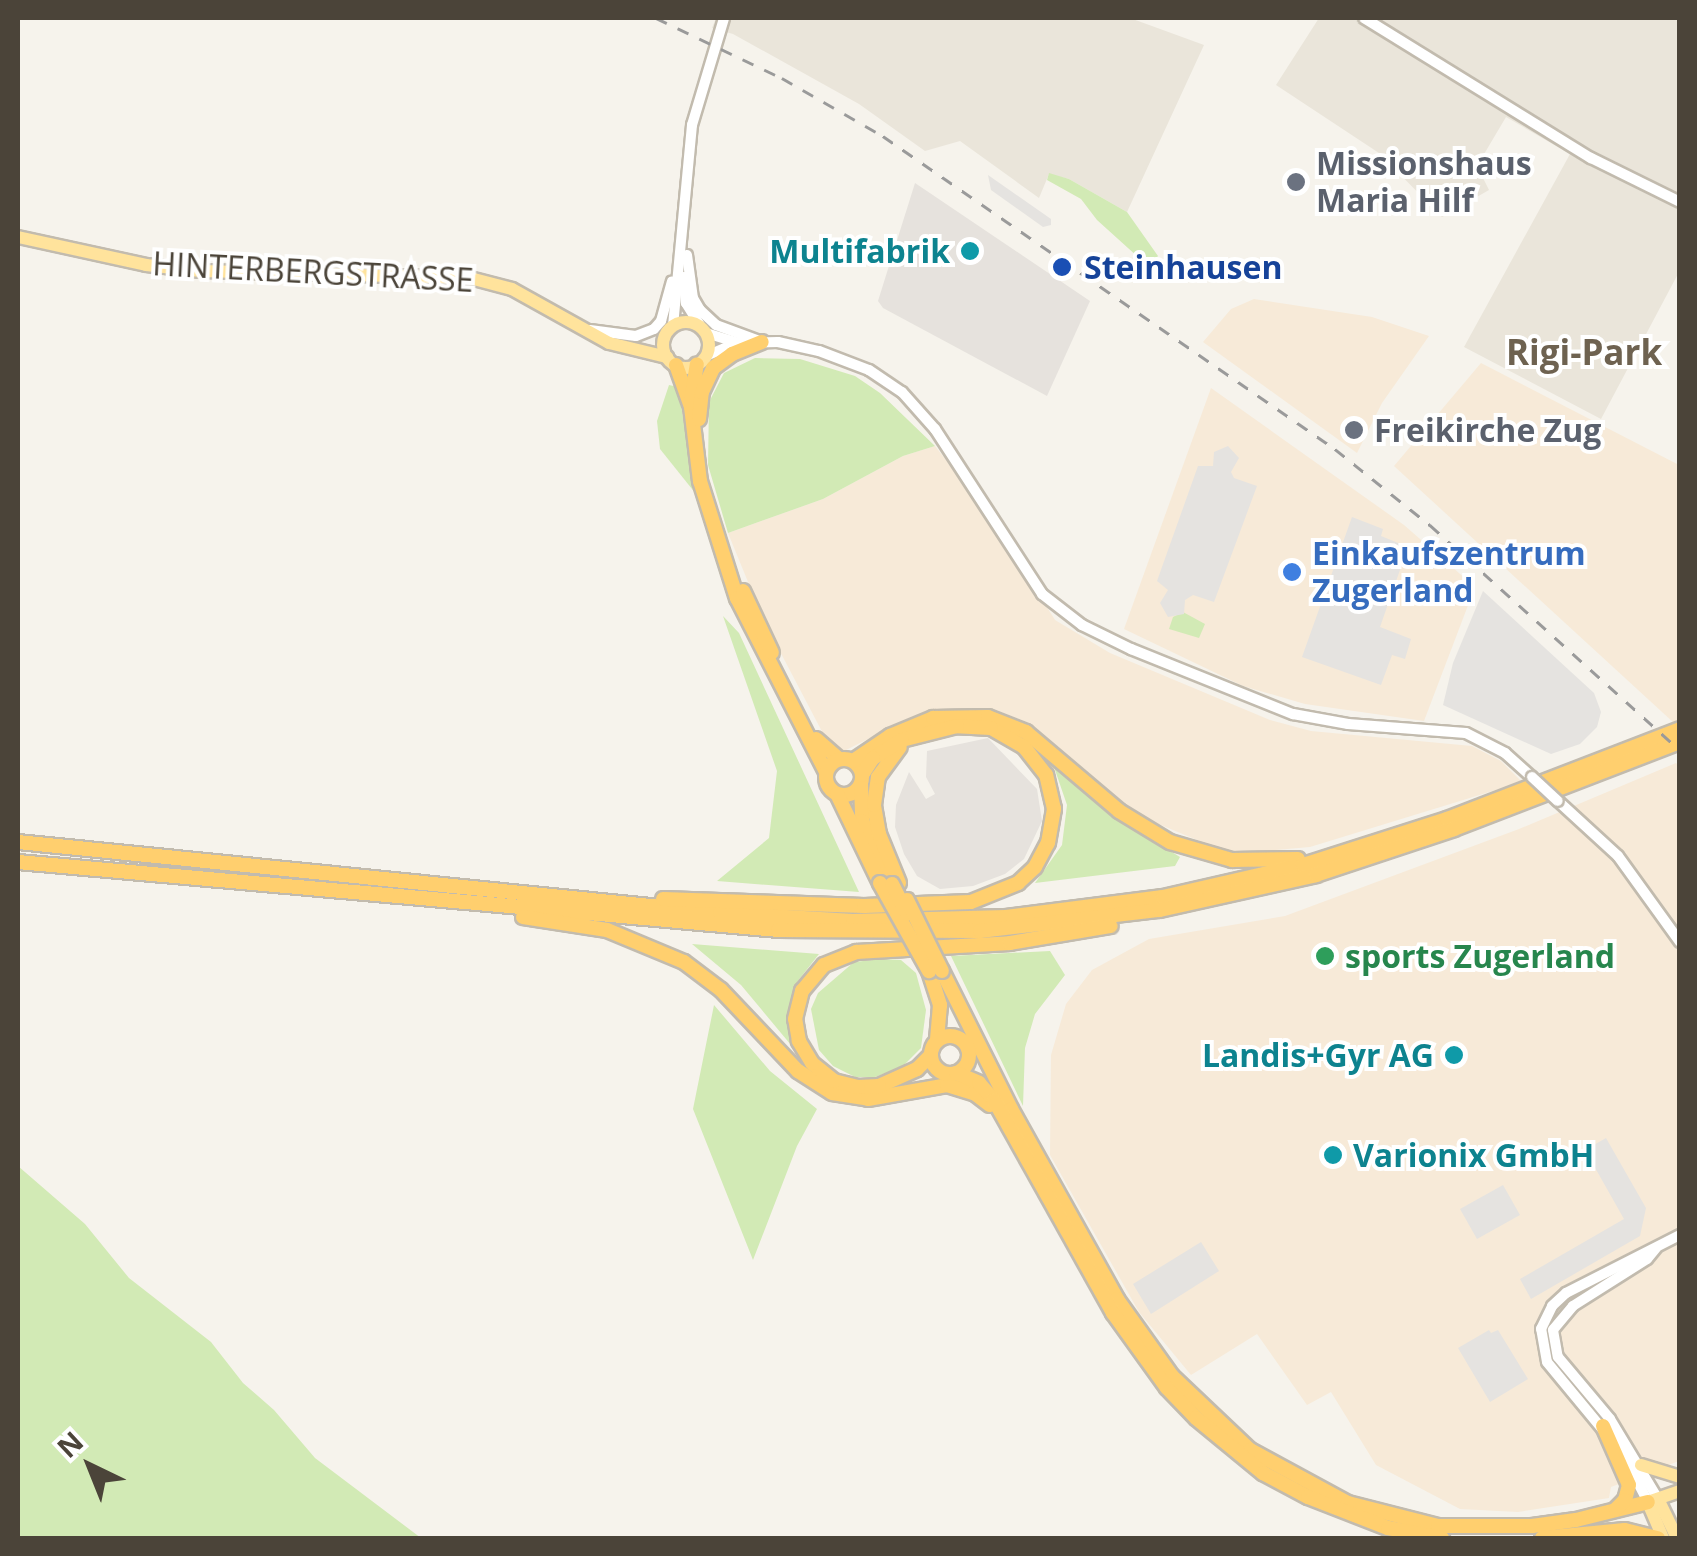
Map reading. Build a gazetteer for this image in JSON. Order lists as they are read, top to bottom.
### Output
{
  "streets": {
    "main road": ["HINTERBERGSTRASSE"]
  },
  "districts": ["Rigi-Park"],
  "places": [
    "Missionshaus Maria Hilf",
    "Multifabrik",
    "Steinhausen",
    "Freikirche Zug",
    "Einkaufszentrum Zugerland",
    "sports Zugerland",
    "Landis+Gyr AG",
    "Varionix GmbH"
  ],
  "north": "top left"
}
